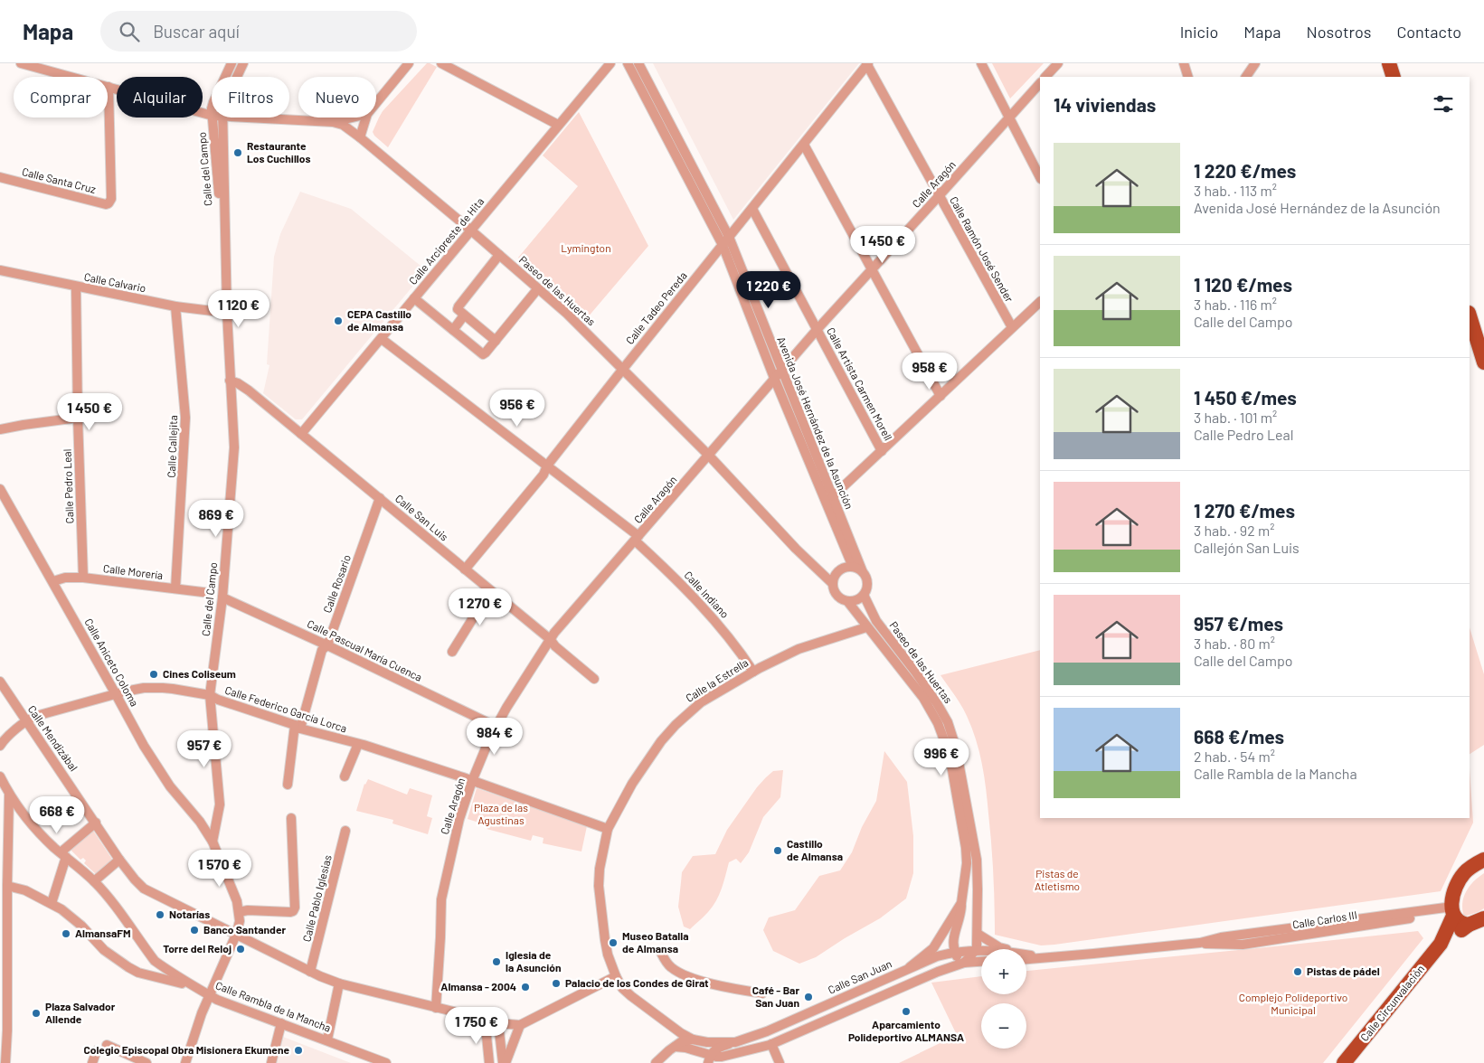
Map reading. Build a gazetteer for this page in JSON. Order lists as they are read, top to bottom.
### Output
{
  "streets": {
    "main road": ["Calle Circunvalación"],
    "street": [
      "Calle del Campo",
      "Calle Santa Cruz",
      "Calle Aragón",
      "Calle Arcipreste de Hita",
      "Calle Ramón José Sender",
      "Calle Calvario",
      "Paseo de las Huertas",
      "Calle Tadeo Pereda",
      "Calle Artista Carmen Morell",
      "Avenida José Hernández de la Asunción",
      "Calle Callejita",
      "Calle Pedro Leal",
      "Calle San Luis",
      "Calle Morería",
      "Calle Rosario",
      "Calle Indiano",
      "Calle Pascual María Cuenca",
      "Calle Aniceto Coloma",
      "Calle la Estrella",
      "Calle Federico García Lorca",
      "Calle Mendizábal",
      "Calle Pablo Iglesias",
      "Calle Carlos III",
      "Calle San Juan",
      "Calle Rambla de la Mancha"
    ]
  },
  "crossings": [
    ["Calle del Campo", "Calle Calvario"],
    ["Calle del Campo", "Calle San Luis"],
    ["Calle del Campo", "Calle Pascual María Cuenca"],
    ["Calle del Campo", "Calle Aniceto Coloma"],
    ["Calle del Campo", "Calle Federico García Lorca"],
    ["Calle Santa Cruz", "Paseo de las Huertas"],
    ["Calle Aragón", "Calle Ramón José Sender"],
    ["Calle Aragón", "Paseo de las Huertas"],
    ["Calle Aragón", "Calle Artista Carmen Morell"],
    ["Calle Aragón", "Avenida José Hernández de la Asunción"],
    ["Calle Aragón", "Calle San Luis"],
    ["Calle Aragón", "Calle Indiano"],
    ["Calle Aragón", "Calle Pascual María Cuenca"],
    ["Calle Aragón", "Calle Federico García Lorca"],
    ["Calle Aragón", "Calle Mendizábal"],
    ["Calle Arcipreste de Hita", "Paseo de las Huertas"],
    ["Calle Arcipreste de Hita", "Calle San Luis"],
    ["Calle Arcipreste de Hita", "Calle Indiano"],
    ["Calle Ramón José Sender", "Calle Tadeo Pereda"],
    ["Calle Calvario", "Calle Callejita"],
    ["Calle Calvario", "Calle Pedro Leal"],
    ["Paseo de las Huertas", "Calle Tadeo Pereda"],
    ["Paseo de las Huertas", "Avenida José Hernández de la Asunción"],
    ["Paseo de las Huertas", "Calle la Estrella"],
    ["Paseo de las Huertas", "Calle Carlos III"],
    ["Paseo de las Huertas", "Calle San Juan"],
    ["Calle Tadeo Pereda", "Calle Artista Carmen Morell"],
    ["Calle Tadeo Pereda", "Avenida José Hernández de la Asunción"],
    ["Calle Tadeo Pereda", "Calle San Luis"],
    ["Calle Tadeo Pereda", "Calle Indiano"],
    ["Calle Callejita", "Calle Morería"],
    ["Calle Pedro Leal", "Calle Morería"],
    ["Calle San Luis", "Calle Rosario"],
    ["Calle Morería", "Calle Aniceto Coloma"],
    ["Calle Rosario", "Calle Pascual María Cuenca"],
    ["Calle Rosario", "Calle Federico García Lorca"],
    ["Calle Indiano", "Calle la Estrella"],
    ["Calle Aniceto Coloma", "Calle Federico García Lorca"],
    ["Calle la Estrella", "Calle Federico García Lorca"],
    ["Calle la Estrella", "Calle San Juan"],
    ["Calle Federico García Lorca", "Calle Mendizábal"],
    ["Calle Mendizábal", "Calle Pablo Iglesias"],
    ["Calle Carlos III", "Calle San Juan"]
  ],
  "parks": [
    "Lymington",
    "Plaza de las Agustinas",
    "Pistas de Atletismo",
    "Complejo Polideportivo Municipal"
  ],
  "places": [
    "Restaurante Los Cuchillos",
    "CEPA Castillo de Almansa",
    "Cines Coliseum",
    "Castillo de Almansa",
    "Notarías",
    "Banco Santander",
    "AlmansaFM",
    "Museo Batalla de Almansa",
    "Torre del Reloj",
    "Iglesia de la Asunción",
    "Pistas de pádel",
    "Palacio de los Condes de Girat",
    "Almansa - 2004",
    "Café - Bar San Juan",
    "Aparcamiento Polideportivo ALMANSA",
    "Plaza Salvador Allende",
    "Colegio Episcopal Obra Misionera Ekumene"
  ],
  "page": {
    "header": "Mapa",
    "search": "Buscar aquí",
    "nav": [
      "Inicio",
      "Mapa",
      "Nosotros",
      "Contacto"
    ],
    "chip": [
      "Comprar",
      "Alquilar",
      "Filtros",
      "Nuevo"
    ],
    "heading": "14 viviendas",
    "list": [
      {
        "name": "1 220 €/mes",
        "note": "3 hab. · 113 m² · Avenida José Hernández de la Asunción"
      },
      {
        "name": "1 120 €/mes",
        "note": "3 hab. · 116 m² · Calle del Campo"
      },
      {
        "name": "1 450 €/mes",
        "note": "3 hab. · 101 m² · Calle Pedro Leal"
      },
      {
        "name": "1 270 €/mes",
        "note": "3 hab. · 92 m² · Callejón San Luis"
      },
      {
        "name": "957 €/mes",
        "note": "3 hab. · 80 m² · Calle del Campo"
      },
      {
        "name": "668 €/mes",
        "note": "2 hab. · 54 m² · Calle Rambla de la Mancha"
      }
    ],
    "price": [
      "1 450 €",
      "1 220 €",
      "1 120 €",
      "958 €",
      "956 €",
      "1 450 €",
      "869 €",
      "1 270 €",
      "984 €",
      "957 €",
      "996 €",
      "668 €",
      "1 570 €",
      "1 750 €"
    ],
    "map_buttons": ["+", "−"]
  }
}
